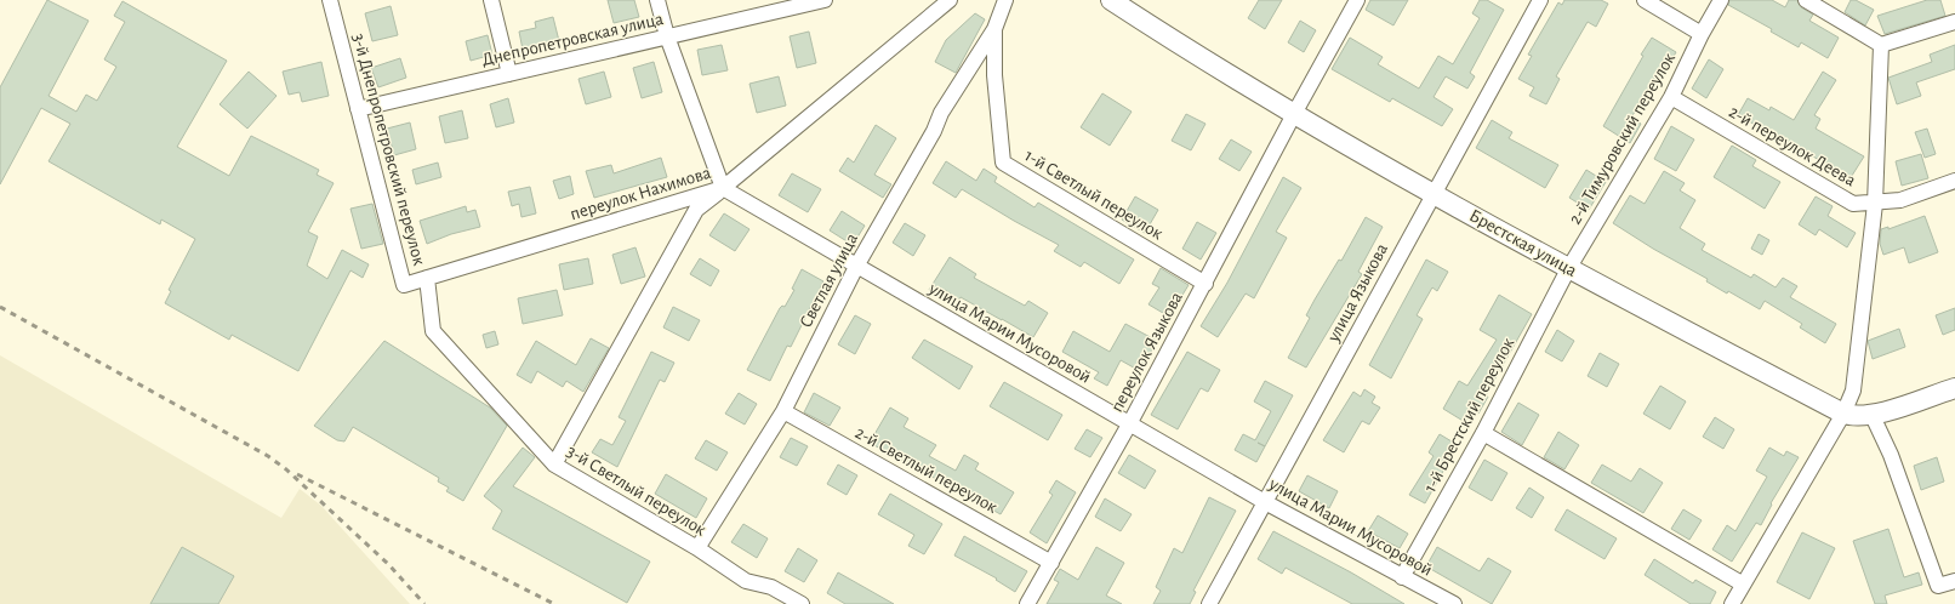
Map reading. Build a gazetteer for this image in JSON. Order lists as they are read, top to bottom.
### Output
{
  "streets": {
    "street": [
      "Днепропетровская улица",
      "2-й Тимуровский переулок",
      "2-й переулок Деева",
      "3-й Днепропетровский переулок",
      "переулок Нахимова",
      "1-й Светлый переулок",
      "Брестская улица",
      "Светлая улица",
      "улица Языкова",
      "улица Марии Мусоровой",
      "переулок Языкова",
      "1-й Брестский переулок",
      "2-й Светлый переулок",
      "3-й Светлый переулок"
    ]
  },
  "crossings": [
    ["Днепропетровская улица", "3-й Днепропетровский переулок"],
    ["2-й Тимуровский переулок", "2-й переулок Деева"],
    ["2-й Тимуровский переулок", "Брестская улица"],
    ["2-й Тимуровский переулок", "1-й Брестский переулок"],
    ["3-й Днепропетровский переулок", "переулок Нахимова"],
    ["3-й Днепропетровский переулок", "3-й Светлый переулок"],
    ["переулок Нахимова", "улица Марии Мусоровой"],
    ["переулок Нахимова", "3-й Светлый переулок"],
    ["1-й Светлый переулок", "Светлая улица"],
    ["1-й Светлый переулок", "переулок Языкова"],
    ["Брестская улица", "улица Языкова"],
    ["Брестская улица", "переулок Языкова"],
    ["Брестская улица", "1-й Брестский переулок"],
    ["Светлая улица", "улица Марии Мусоровой"],
    ["Светлая улица", "2-й Светлый переулок"],
    ["Светлая улица", "3-й Светлый переулок"],
    ["улица Языкова", "улица Марии Мусоровой"],
    ["улица Марии Мусоровой", "переулок Языкова"],
    ["улица Марии Мусоровой", "1-й Брестский переулок"],
    ["переулок Языкова", "2-й Светлый переулок"]
  ]
}
